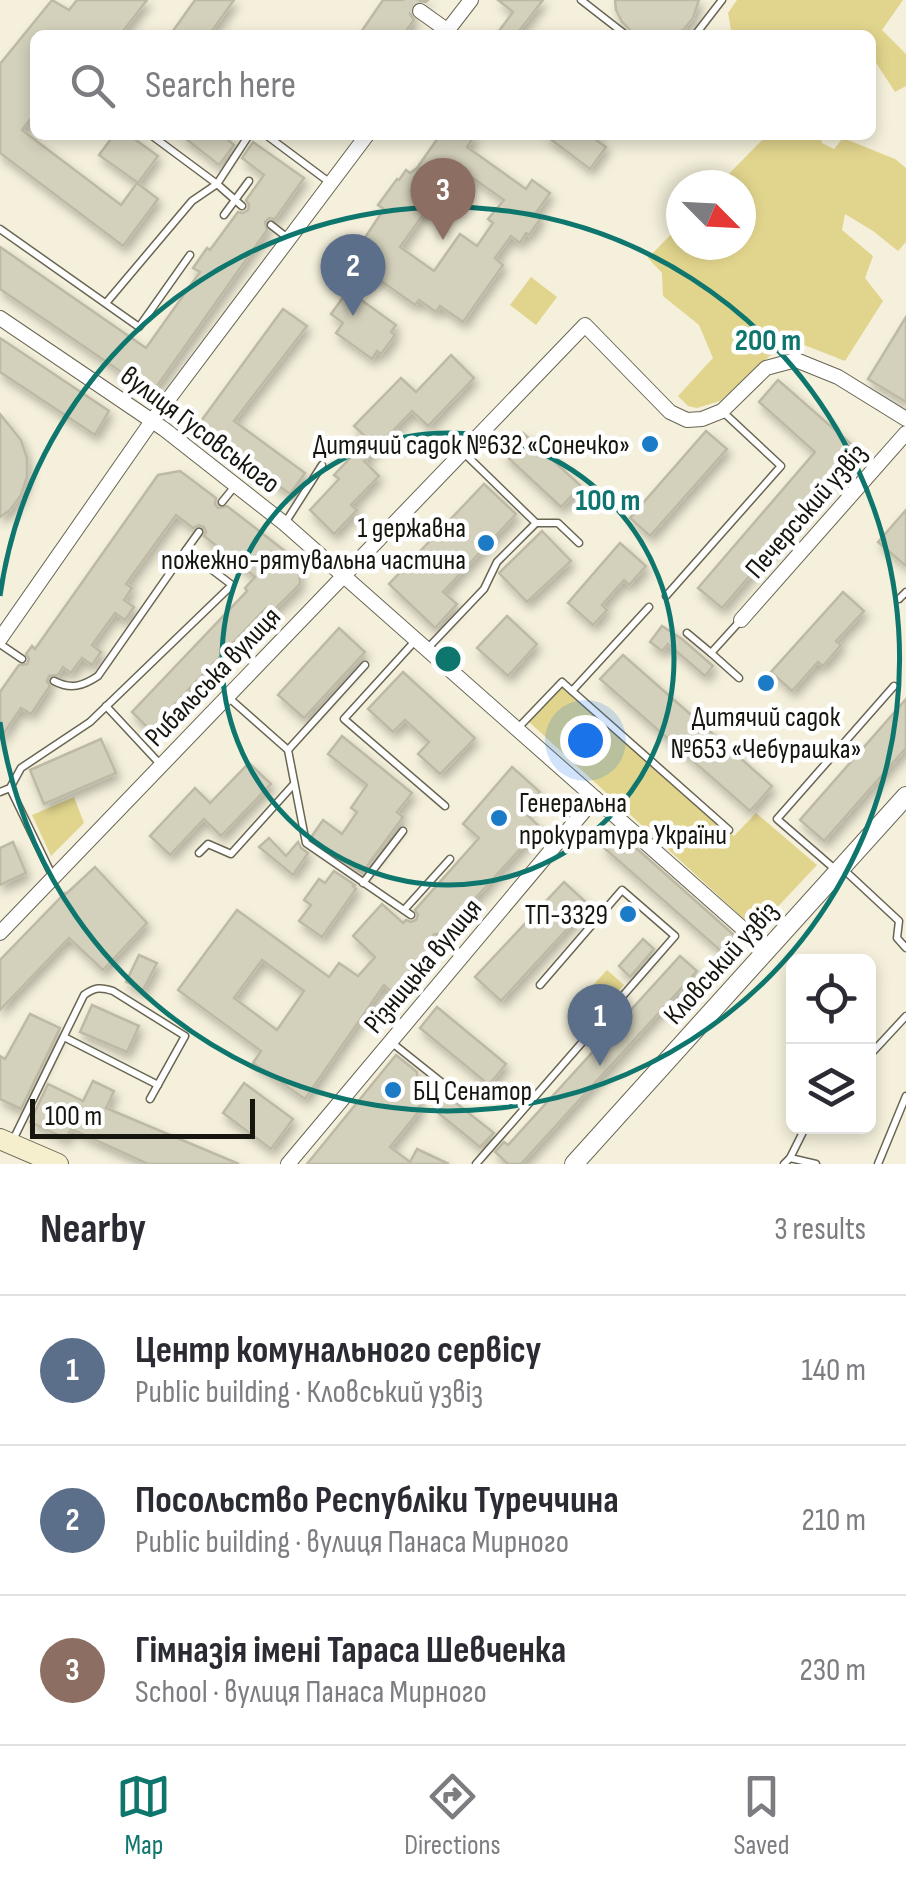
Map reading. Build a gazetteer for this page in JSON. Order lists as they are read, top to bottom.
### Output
{
  "streets": {
    "street": [
      "вулиця Гусовського",
      "Печерський узвіз",
      "Рибальська вулиця",
      "Кловський узвіз",
      "Різницька вулиця"
    ]
  },
  "crossings": [
    ["вулиця Гусовського", "Рибальська вулиця"],
    ["вулиця Гусовського", "Кловський узвіз"],
    ["вулиця Гусовського", "Різницька вулиця"]
  ],
  "places": [
    "Дитячий садок №632 «Сонечко»",
    "1 державна пожежно-рятувальна частина",
    "Дитячий садок №653 «Чебурашка»",
    "Генеральна прокуратура України",
    "ТП-3329",
    "БЦ Сенатор"
  ],
  "scale_bar": "100 m",
  "north": "bottom right",
  "page": {
    "search": "Search here",
    "pins": ["3", "2", "1"],
    "scale": "100 m",
    "heading": ["Nearby", "3 results"],
    "list": [
      {
        "mark": "1",
        "name": "Центр комунального сервісу",
        "note": "Public building · Кловський узвіз",
        "value": "140 m"
      },
      {
        "mark": "2",
        "name": "Посольство Республіки Туреччина",
        "note": "Public building · вулиця Панаса Мирного",
        "value": "210 m"
      },
      {
        "mark": "3",
        "name": "Гімназія імені Тараса Шевченка",
        "note": "School · вулиця Панаса Мирного",
        "value": "230 m"
      }
    ],
    "nav": ["Map", "Directions", "Saved"]
  },
  "rings": ["200 m", "100 m"]
}
